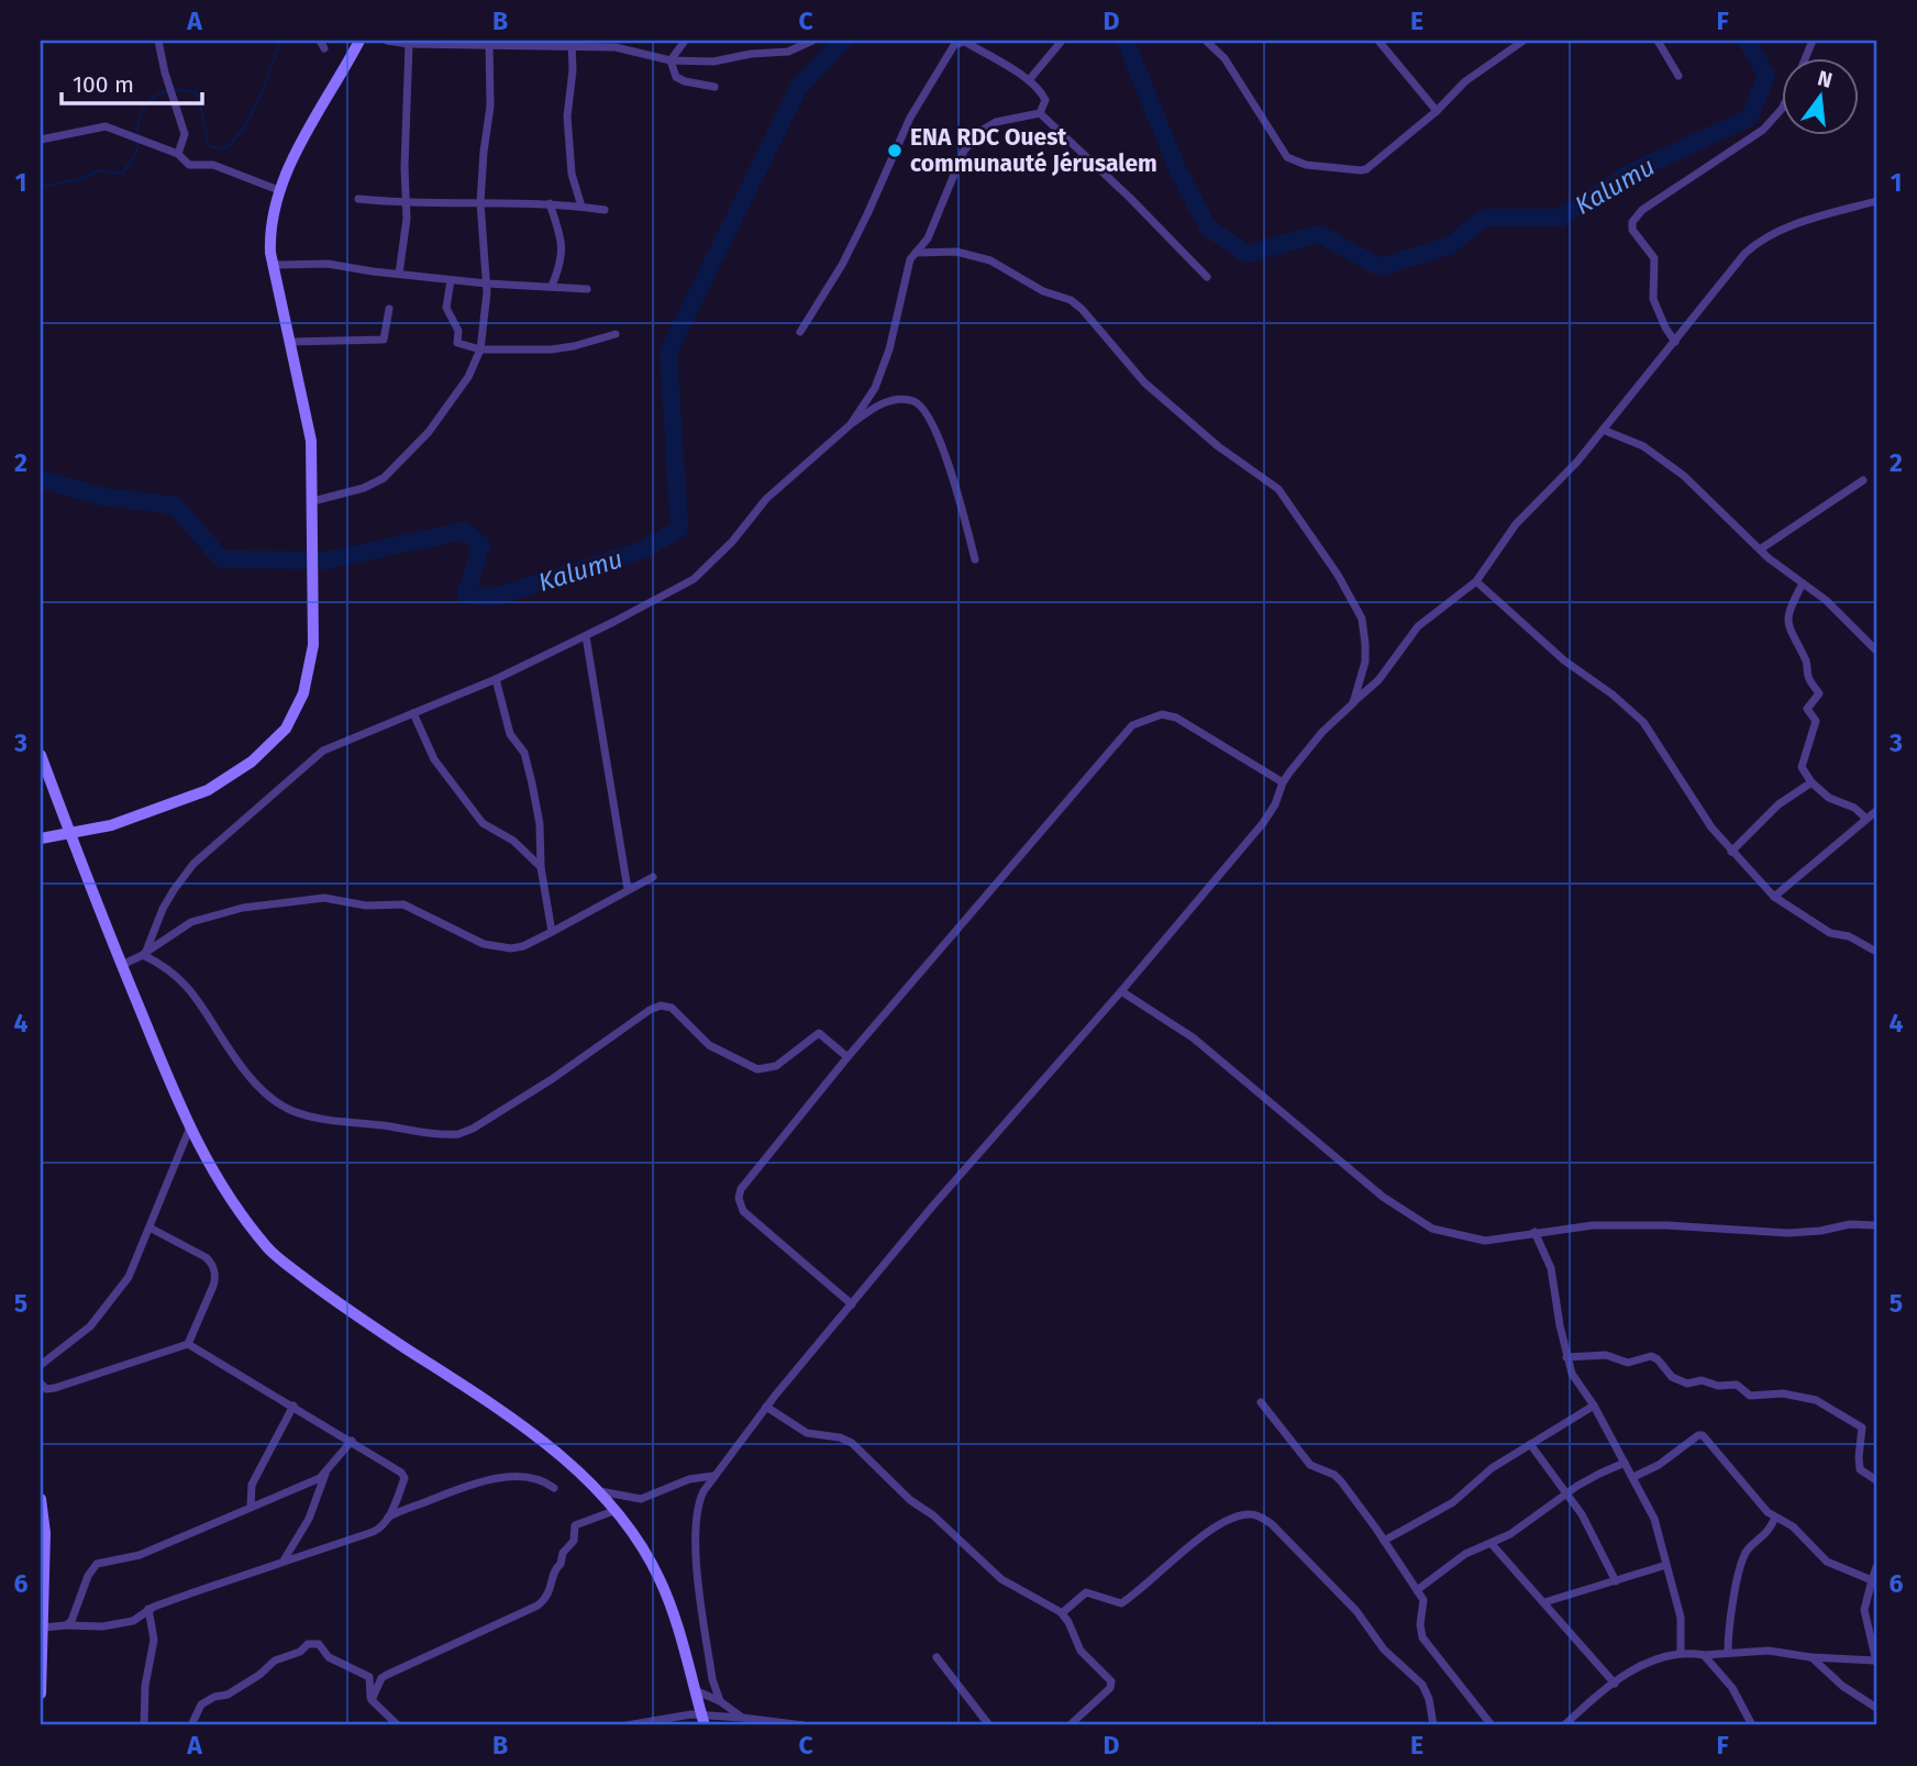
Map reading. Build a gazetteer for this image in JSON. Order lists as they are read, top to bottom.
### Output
{
  "water": ["Kalumu"],
  "places": ["ENA RDC Ouest communauté Jérusalem"],
  "scale_bar": "100 m",
  "north": "top",
  "grid": {
    "columns": [
      "A",
      "B",
      "C",
      "D",
      "E",
      "F"
    ],
    "rows": [
      "1",
      "2",
      "3",
      "4",
      "5",
      "6"
    ]
  }
}
